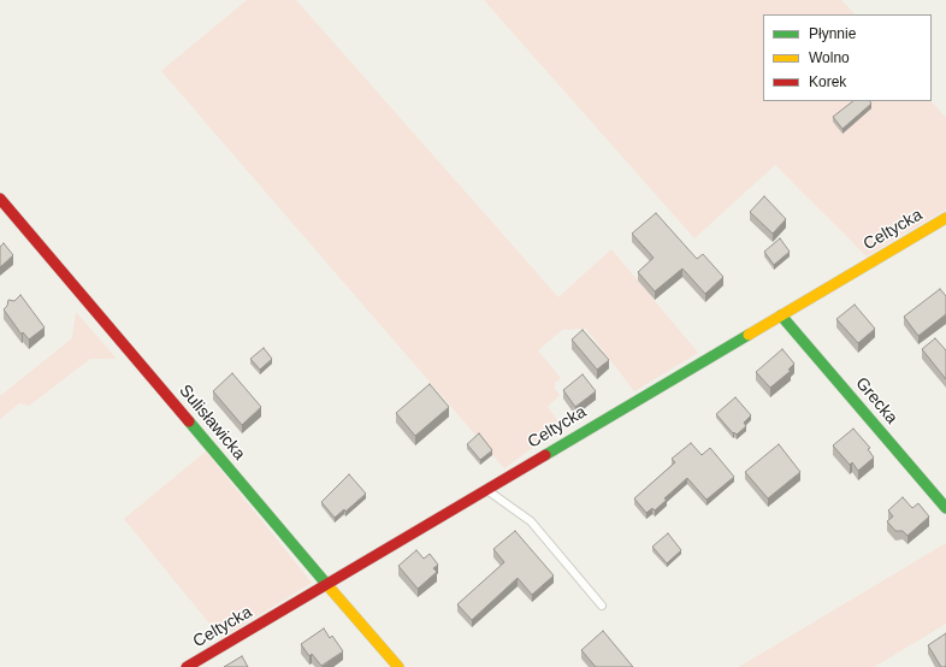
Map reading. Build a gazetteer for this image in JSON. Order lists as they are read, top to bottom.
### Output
{
  "streets": {
    "street": ["Celtycka", "Grecka", "Sulisławicka"]
  },
  "crossings": [
    ["Celtycka", "Grecka"],
    ["Celtycka", "Sulisławicka"]
  ],
  "legend": ["Płynnie", "Wolno", "Korek"]
}
